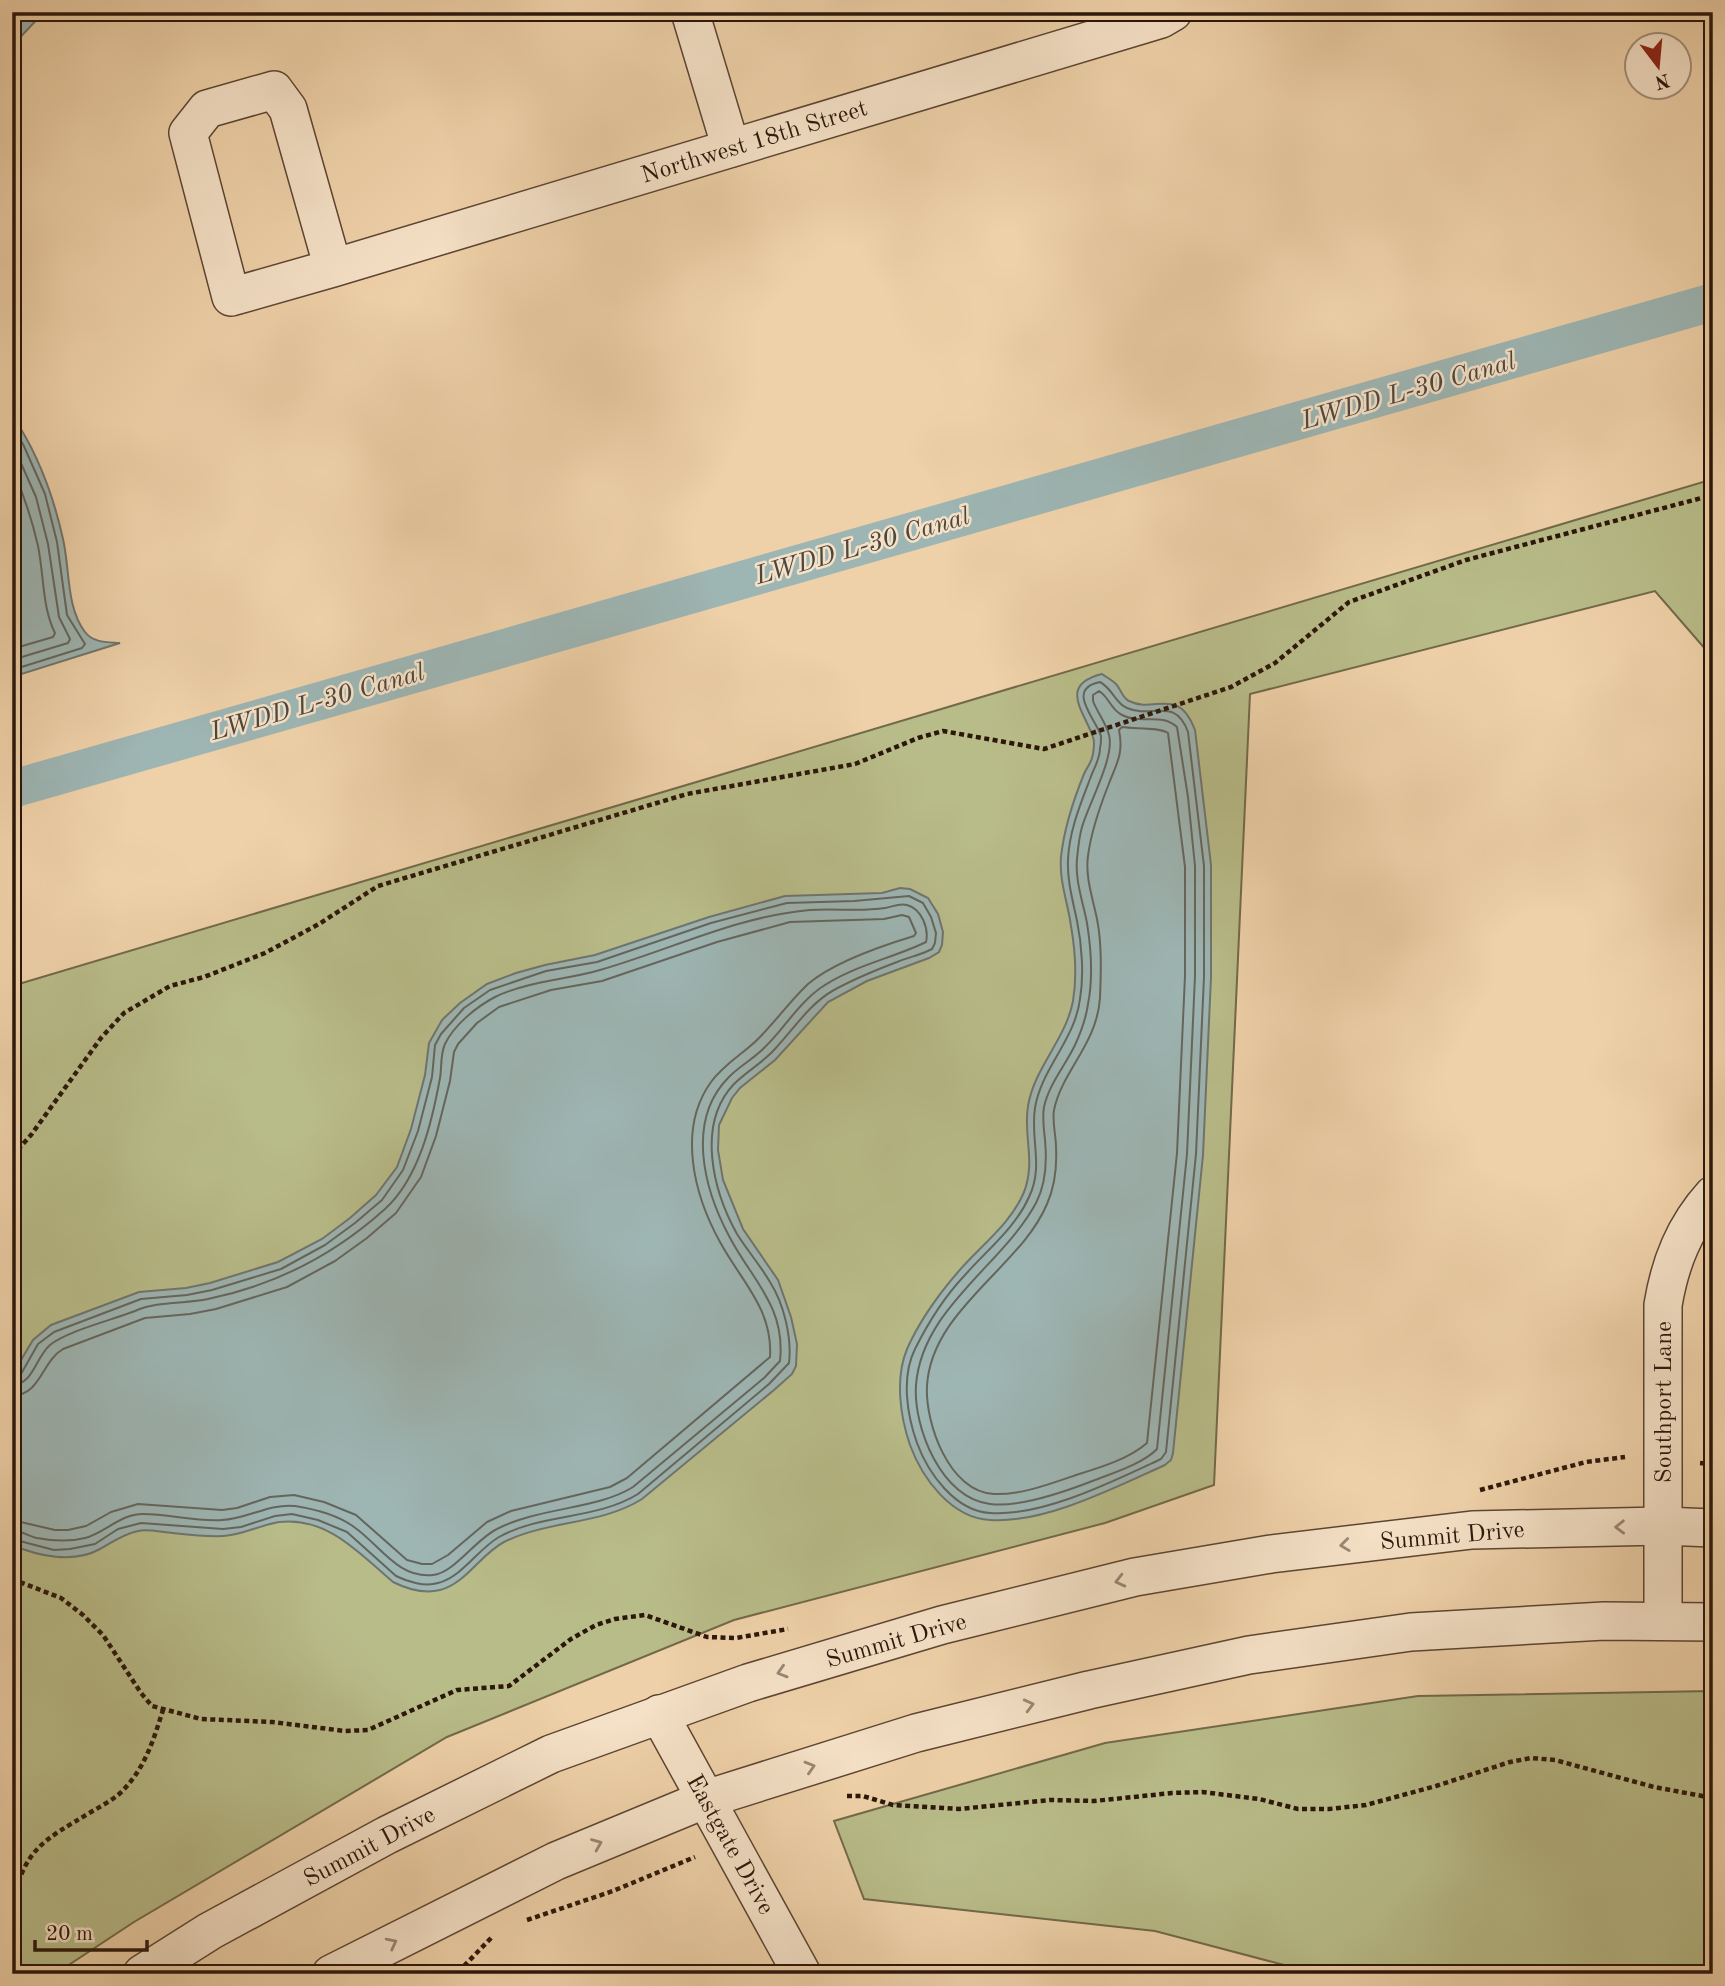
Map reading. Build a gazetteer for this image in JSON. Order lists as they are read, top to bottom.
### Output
{
  "streets": {
    "street": [
      "Northwest 18th Street",
      "Southport Lane",
      "Summit Drive",
      "Eastgate Drive"
    ]
  },
  "crossings": [
    ["Southport Lane", "Summit Drive"],
    ["Summit Drive", "Eastgate Drive"]
  ],
  "water": ["LWDD L-30 Canal"],
  "scale_bar": "20 m",
  "north": "bottom"
}
